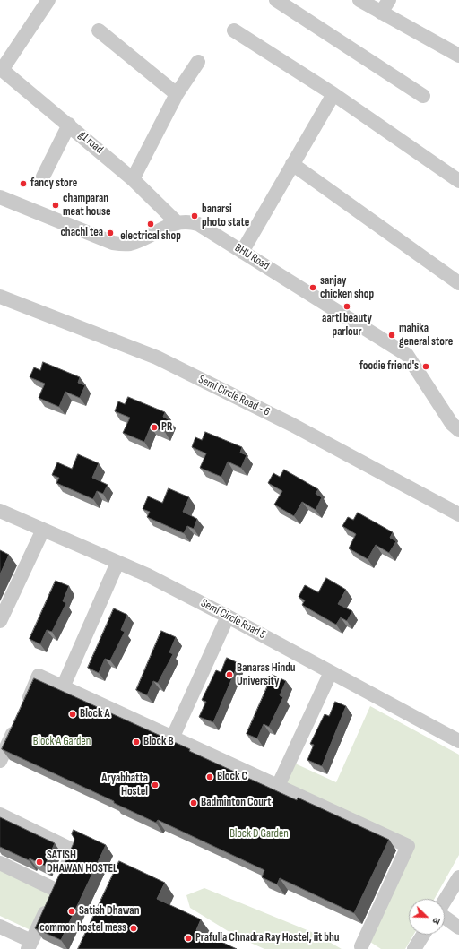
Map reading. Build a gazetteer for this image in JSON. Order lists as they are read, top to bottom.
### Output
{
  "streets": {
    "street": [
      "g1 road",
      "BHU Road",
      "Semi Circle Road - 6",
      "Semi Circle Road 5"
    ]
  },
  "crossings": [
    ["g1 road", "BHU Road"]
  ],
  "parks": ["Block A Garden", "Block D Garden"],
  "places": [
    "fancy store",
    "champaran meat house",
    "banarsi photo state",
    "electrical shop",
    "chachi tea",
    "sanjay chicken shop",
    "aarti beauty parlour",
    "mahika general store",
    "foodie friend's",
    "PR",
    "Banaras Hindu University",
    "Block A",
    "Block B",
    "Block C",
    "Aryabhatta Hostel",
    "Badminton Court",
    "SATISH DHAWAN HOSTEL",
    "Satish Dhawan",
    "common hostel mess",
    "Prafulla Chnadra Ray Hostel, iit bhu"
  ],
  "north": "bottom right"
}
